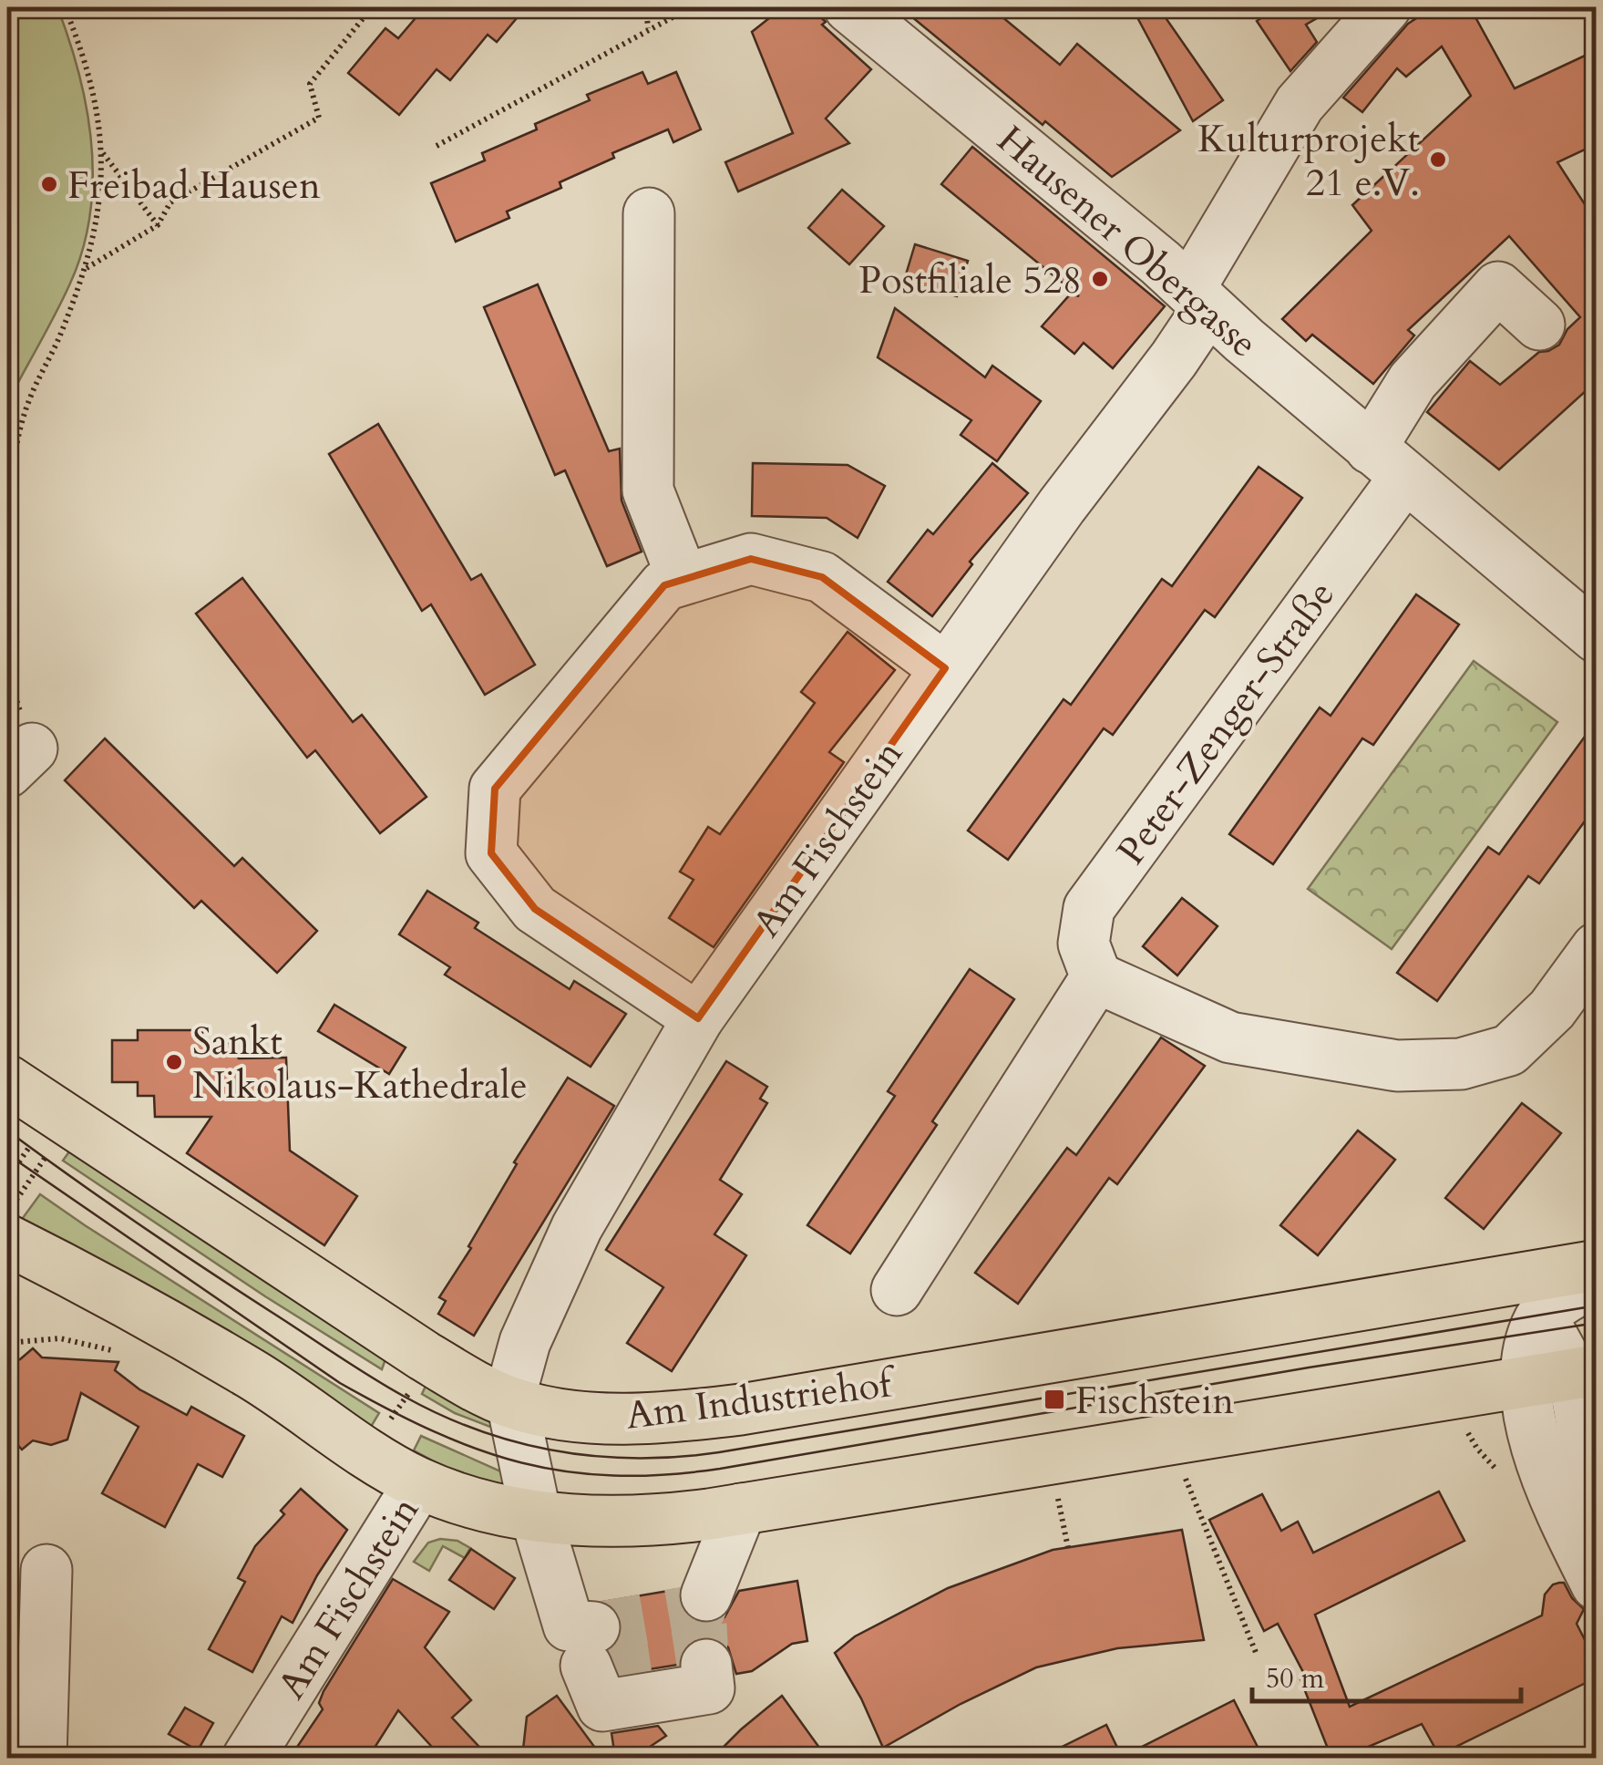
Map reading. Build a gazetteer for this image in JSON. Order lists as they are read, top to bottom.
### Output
{
  "streets": {
    "main road": ["Am Industriehof"],
    "street": ["Hausener Obergasse", "Peter-Zenger-Straße", "Am Fischstein"]
  },
  "crossings": [
    ["Hausener Obergasse", "Peter-Zenger-Straße"],
    ["Hausener Obergasse", "Am Fischstein"],
    ["Am Fischstein", "Am Industriehof"]
  ],
  "places": {
    "other": [
      "Kulturprojekt 21 e.V.",
      "Freibad Hausen",
      "Postfiliale 528",
      "Sankt Nikolaus-Kathedrale"
    ],
    "transit": ["Fischstein"]
  },
  "scale_bar": "50 m"
}
